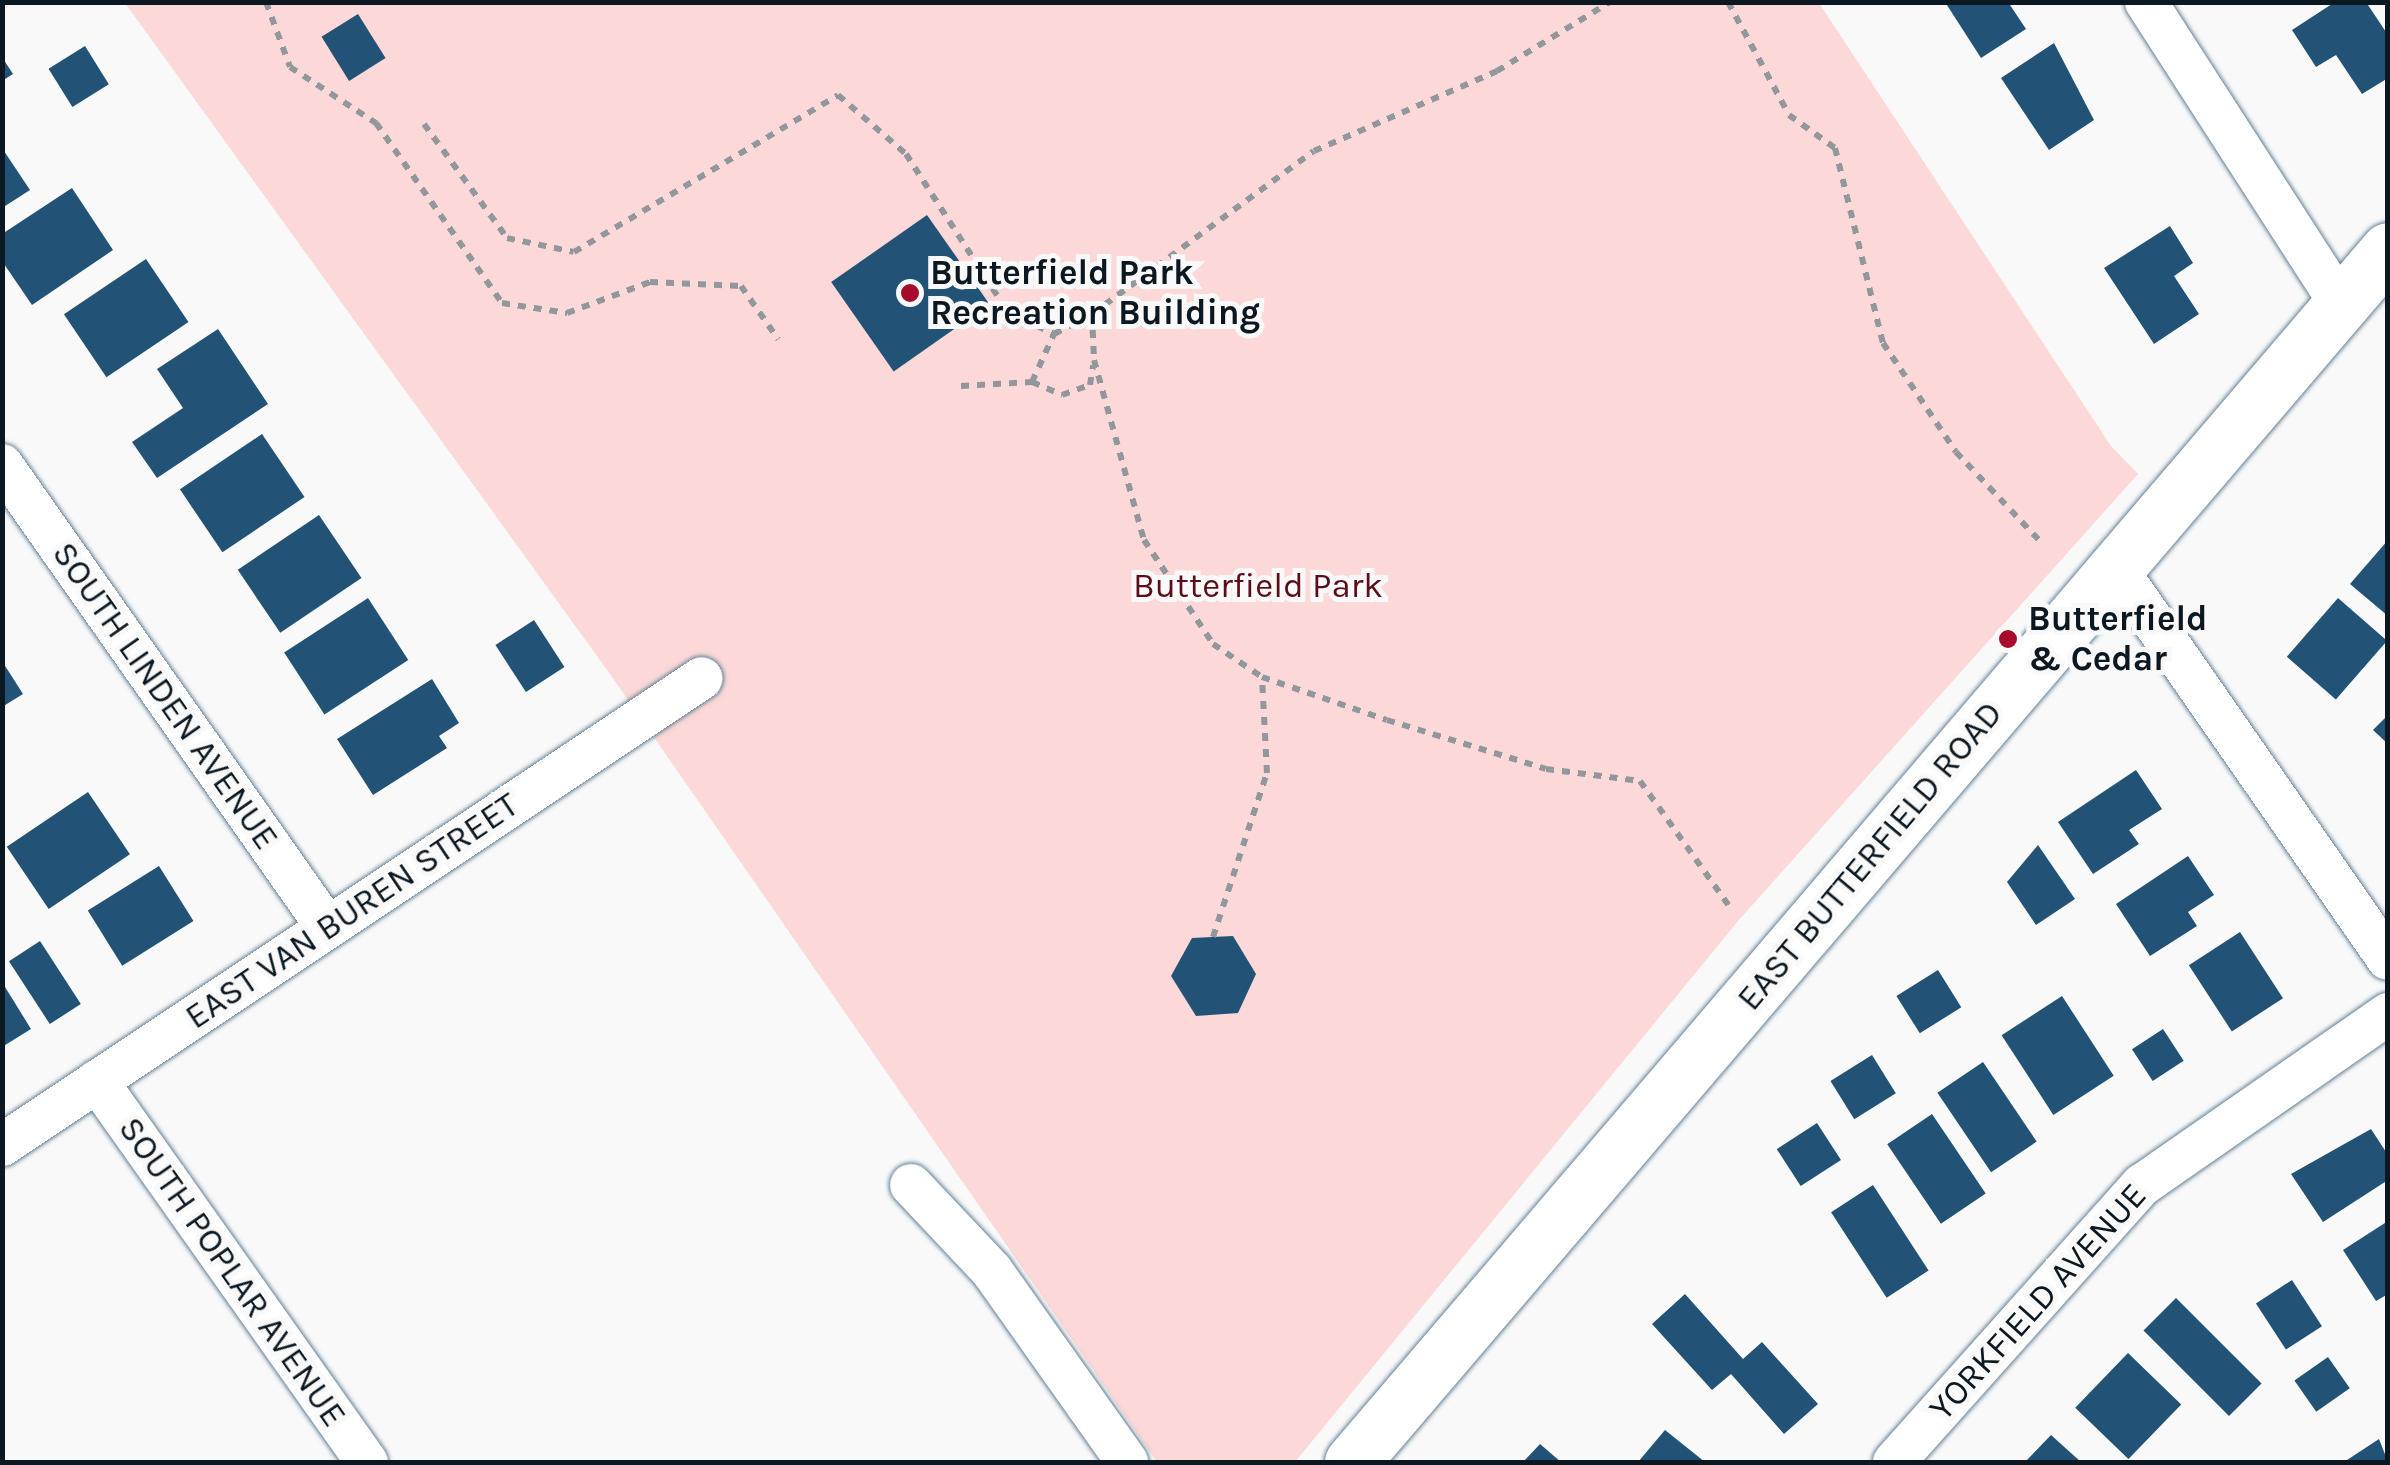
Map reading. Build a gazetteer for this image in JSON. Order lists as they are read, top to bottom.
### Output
{
  "streets": {
    "main road": ["EAST BUTTERFIELD ROAD"],
    "street": [
      "SOUTH LINDEN AVENUE",
      "EAST VAN BUREN STREET",
      "SOUTH POPLAR AVENUE",
      "YORKFIELD AVENUE"
    ]
  },
  "crossings": [
    ["SOUTH LINDEN AVENUE", "EAST VAN BUREN STREET"],
    ["EAST VAN BUREN STREET", "SOUTH POPLAR AVENUE"]
  ],
  "parks": ["Butterfield Park"],
  "places": ["Butterfield Park Recreation Building", "Butterfield & Cedar"]
}
